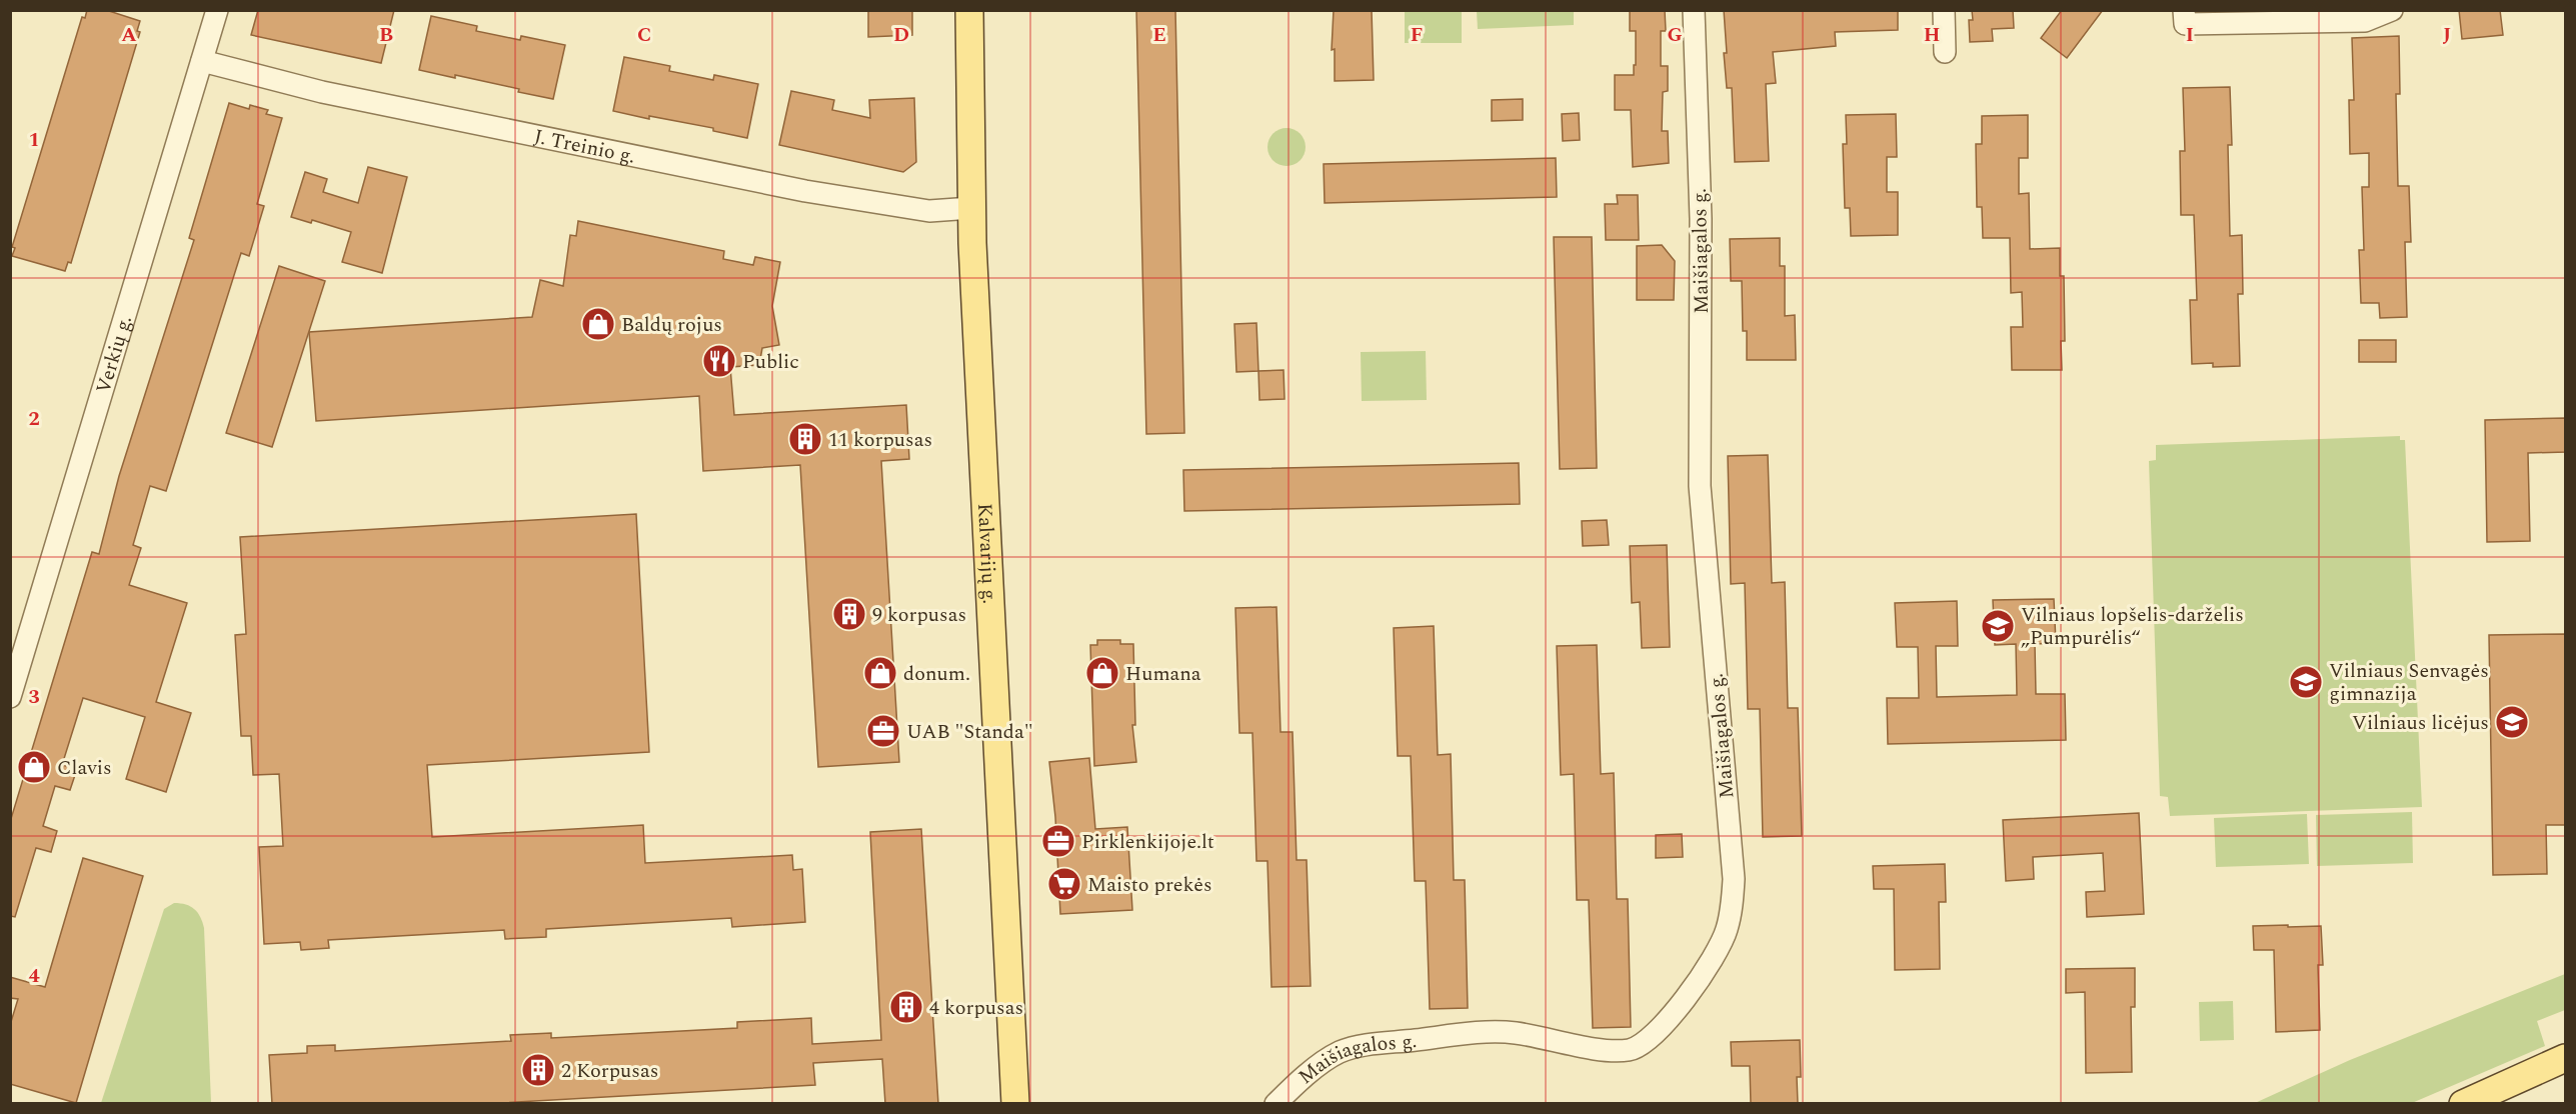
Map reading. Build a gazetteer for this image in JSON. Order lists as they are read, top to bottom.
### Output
{
  "streets": {
    "main road": ["Kalvarijų g."],
    "street": ["J. Treinio g.", "Maišiagalos g.", "Verkių g."]
  },
  "crossings": [
    ["J. Treinio g.", "Verkių g."],
    ["J. Treinio g.", "Kalvarijų g."]
  ],
  "places": {
    "shop": [
      "Baldų rojus",
      "donum.",
      "Humana",
      "Clavis"
    ],
    "restaurant": ["Public"],
    "building": [
      "11 korpusas",
      "9 korpusas",
      "4 korpusas",
      "2 Korpusas"
    ],
    "school or university": ["Vilniaus lopšelis-darželis „Pumpurėlis“", "Vilniaus Senvagės gimnazija", "Vilniaus licėjus"],
    "office": ["UAB \"Standa\"", "Pirklenkijoje.lt"],
    "supermarket": ["Maisto prekės"]
  },
  "grid": {
    "columns": [
      "A",
      "B",
      "C",
      "D",
      "E",
      "F",
      "G",
      "H",
      "I",
      "J"
    ],
    "rows": [
      "1",
      "2",
      "3",
      "4"
    ]
  }
}
